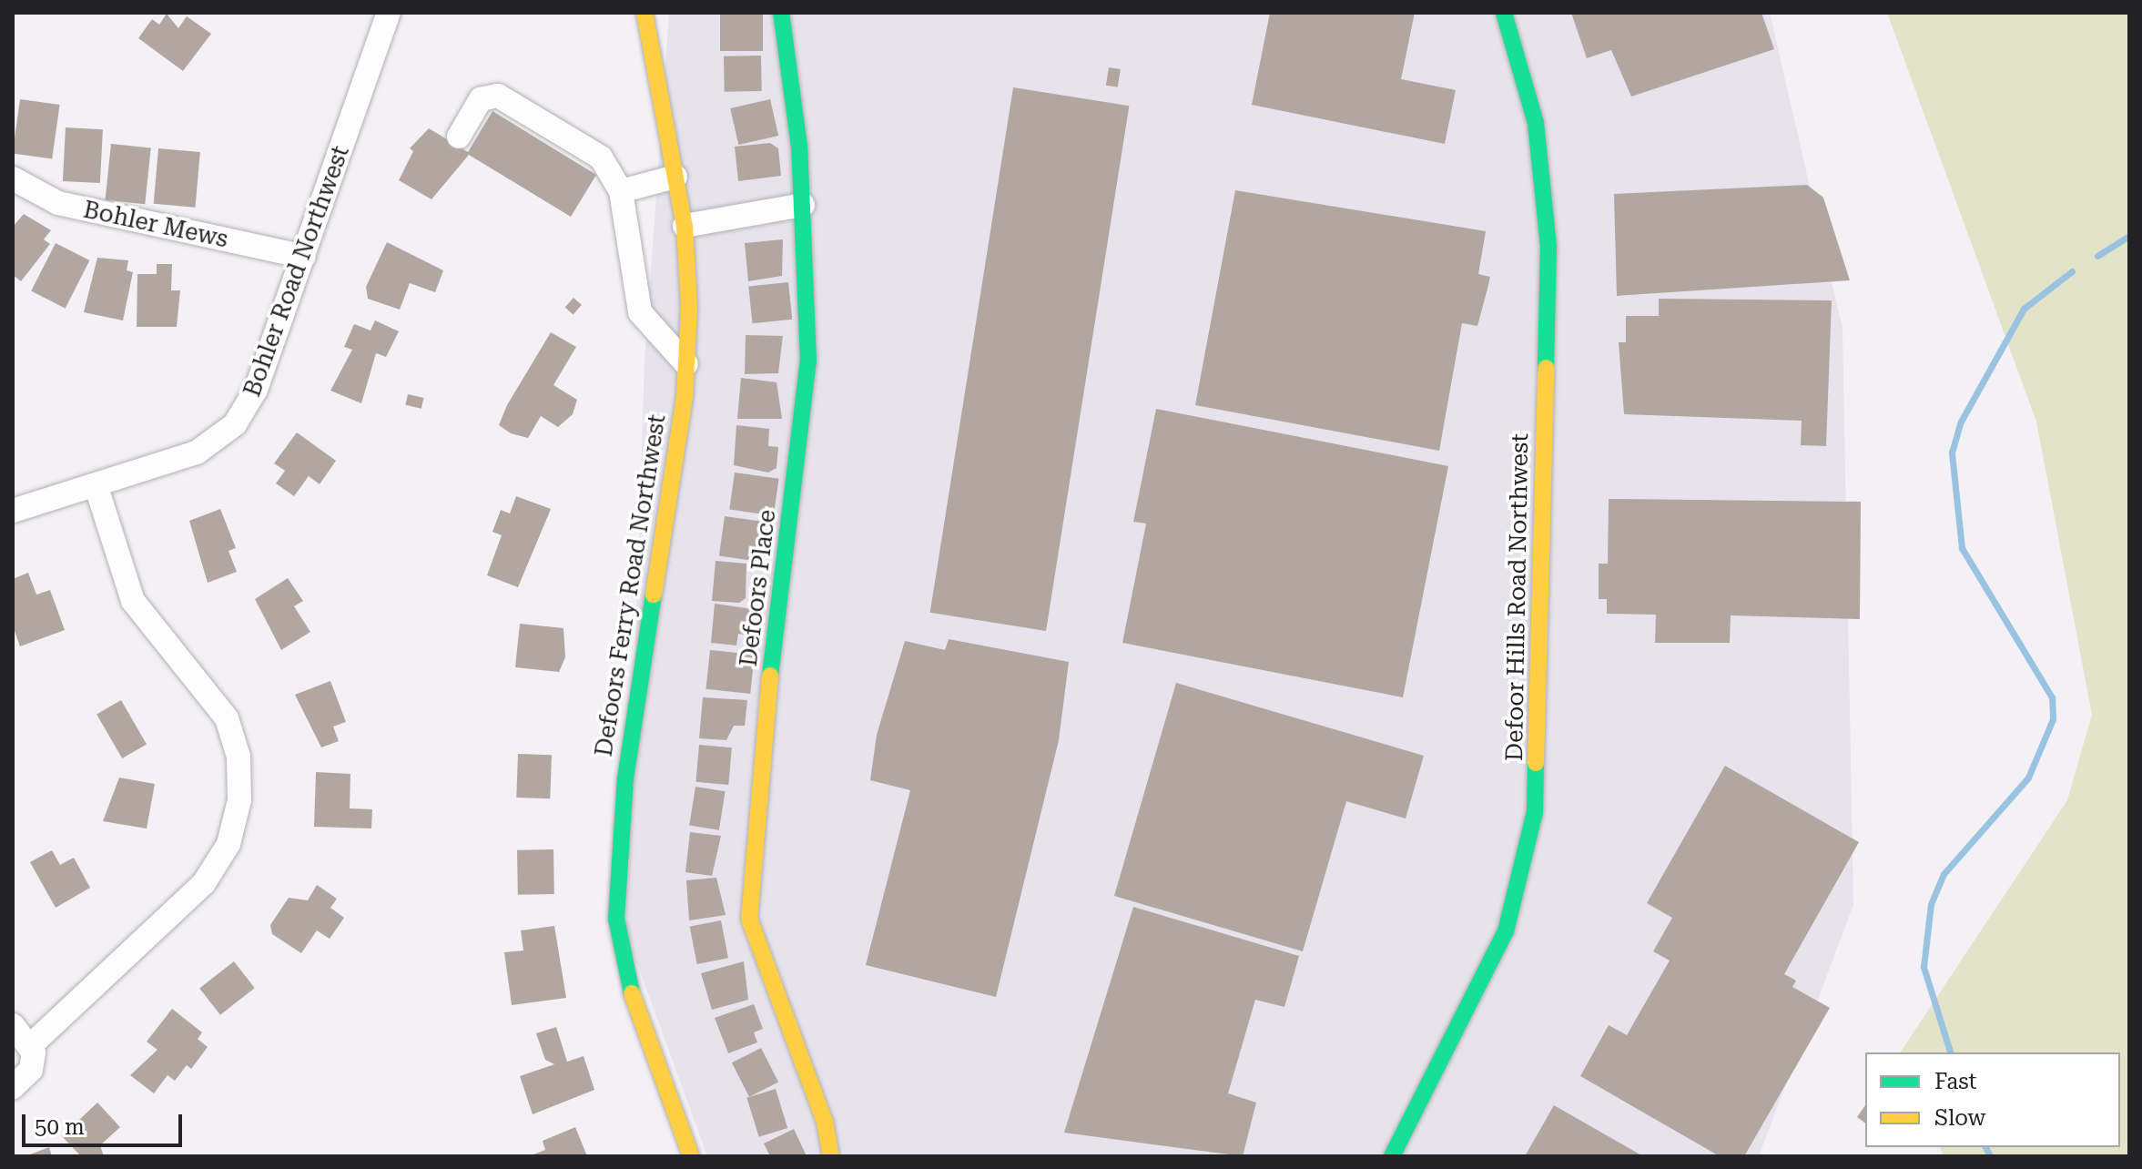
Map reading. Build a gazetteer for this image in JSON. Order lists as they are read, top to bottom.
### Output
{
  "streets": {
    "street": [
      "Bohler Mews",
      "Bohler Road Northwest",
      "Defoors Ferry Road Northwest",
      "Defoors Place",
      "Defoor Hills Road Northwest"
    ]
  },
  "crossings": [
    ["Bohler Mews", "Bohler Road Northwest"]
  ],
  "legend": ["Fast", "Slow"],
  "scale_bar": "50 m"
}
